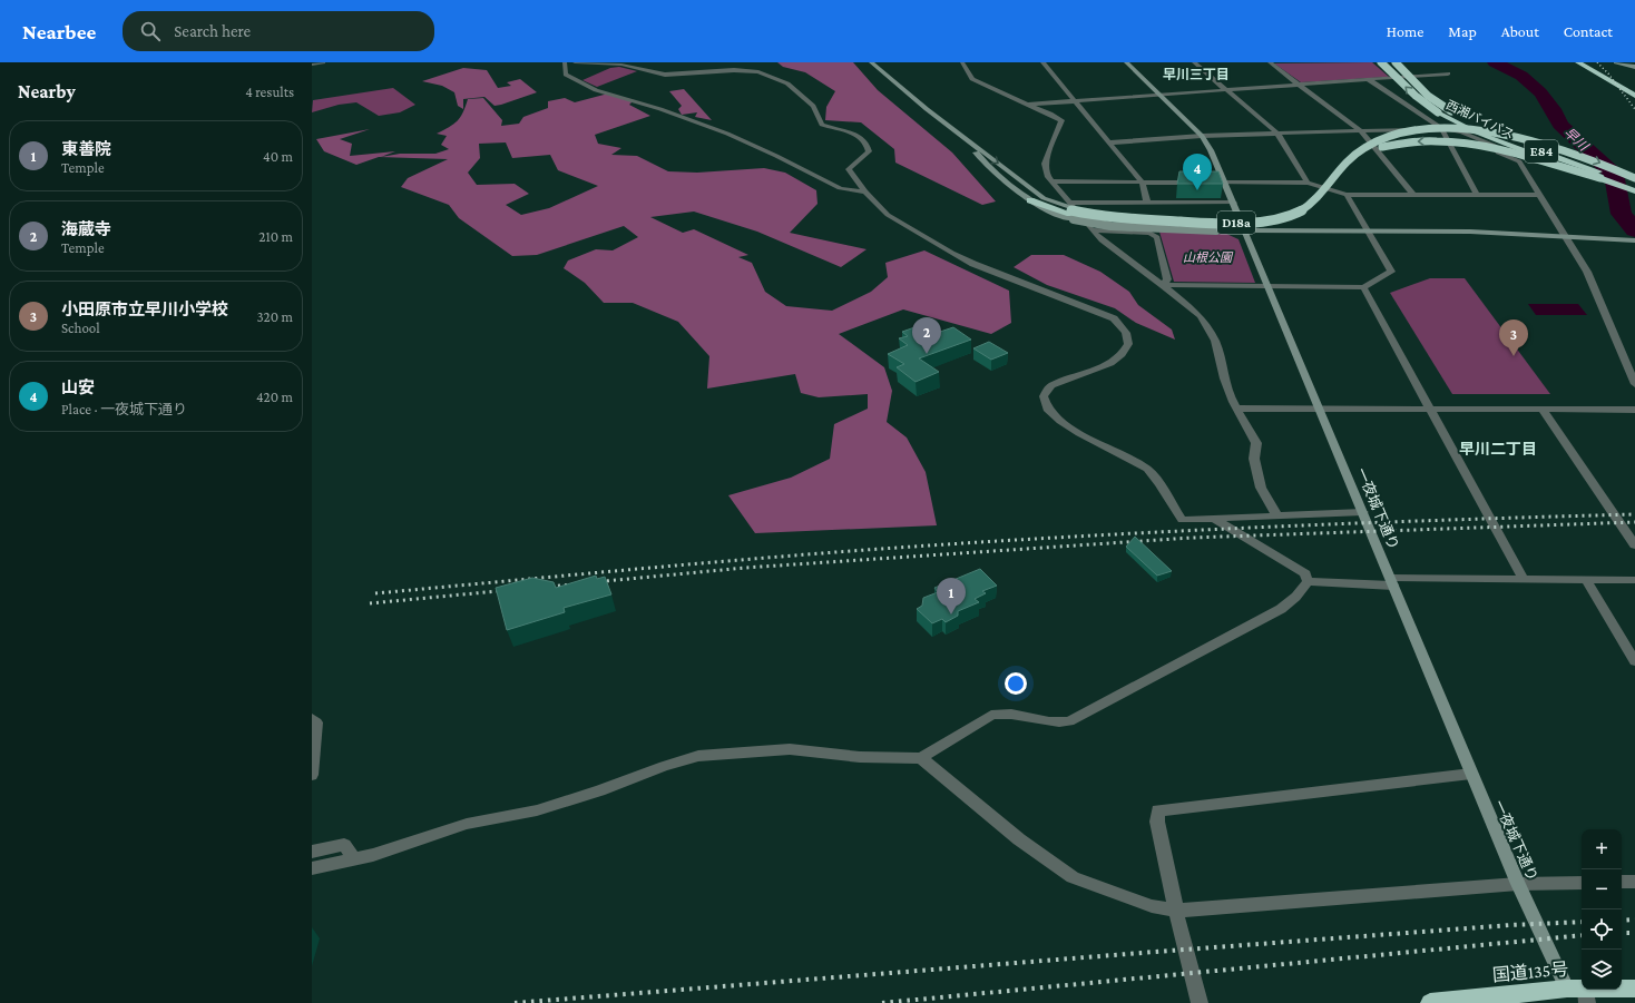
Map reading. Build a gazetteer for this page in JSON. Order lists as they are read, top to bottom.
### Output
{
  "streets": {
    "highway": [
      "西湘バイパス",
      "E84",
      "D18a",
      "国道135号"
    ],
    "street": ["一夜城下通り"]
  },
  "crossings": [
    ["一夜城下通り", "国道135号"]
  ],
  "districts": ["早川三丁目", "早川二丁目"],
  "water": ["早川"],
  "parks": ["山根公園"],
  "page": {
    "header": "Nearbee",
    "search": "Search here",
    "nav": [
      "Home",
      "Map",
      "About",
      "Contact"
    ],
    "heading": ["Nearby", "4 results"],
    "list": [
      {
        "mark": "1",
        "name": "東善院",
        "note": "Temple",
        "value": "40 m"
      },
      {
        "mark": "2",
        "name": "海蔵寺",
        "note": "Temple",
        "value": "210 m"
      },
      {
        "mark": "3",
        "name": "小田原市立早川小学校",
        "note": "School",
        "value": "320 m"
      },
      {
        "mark": "4",
        "name": "山安",
        "note": "Place · 一夜城下通り",
        "value": "420 m"
      }
    ],
    "pins": [
      "4",
      "2",
      "3",
      "1"
    ],
    "map_buttons": ["+", "−"]
  }
}
